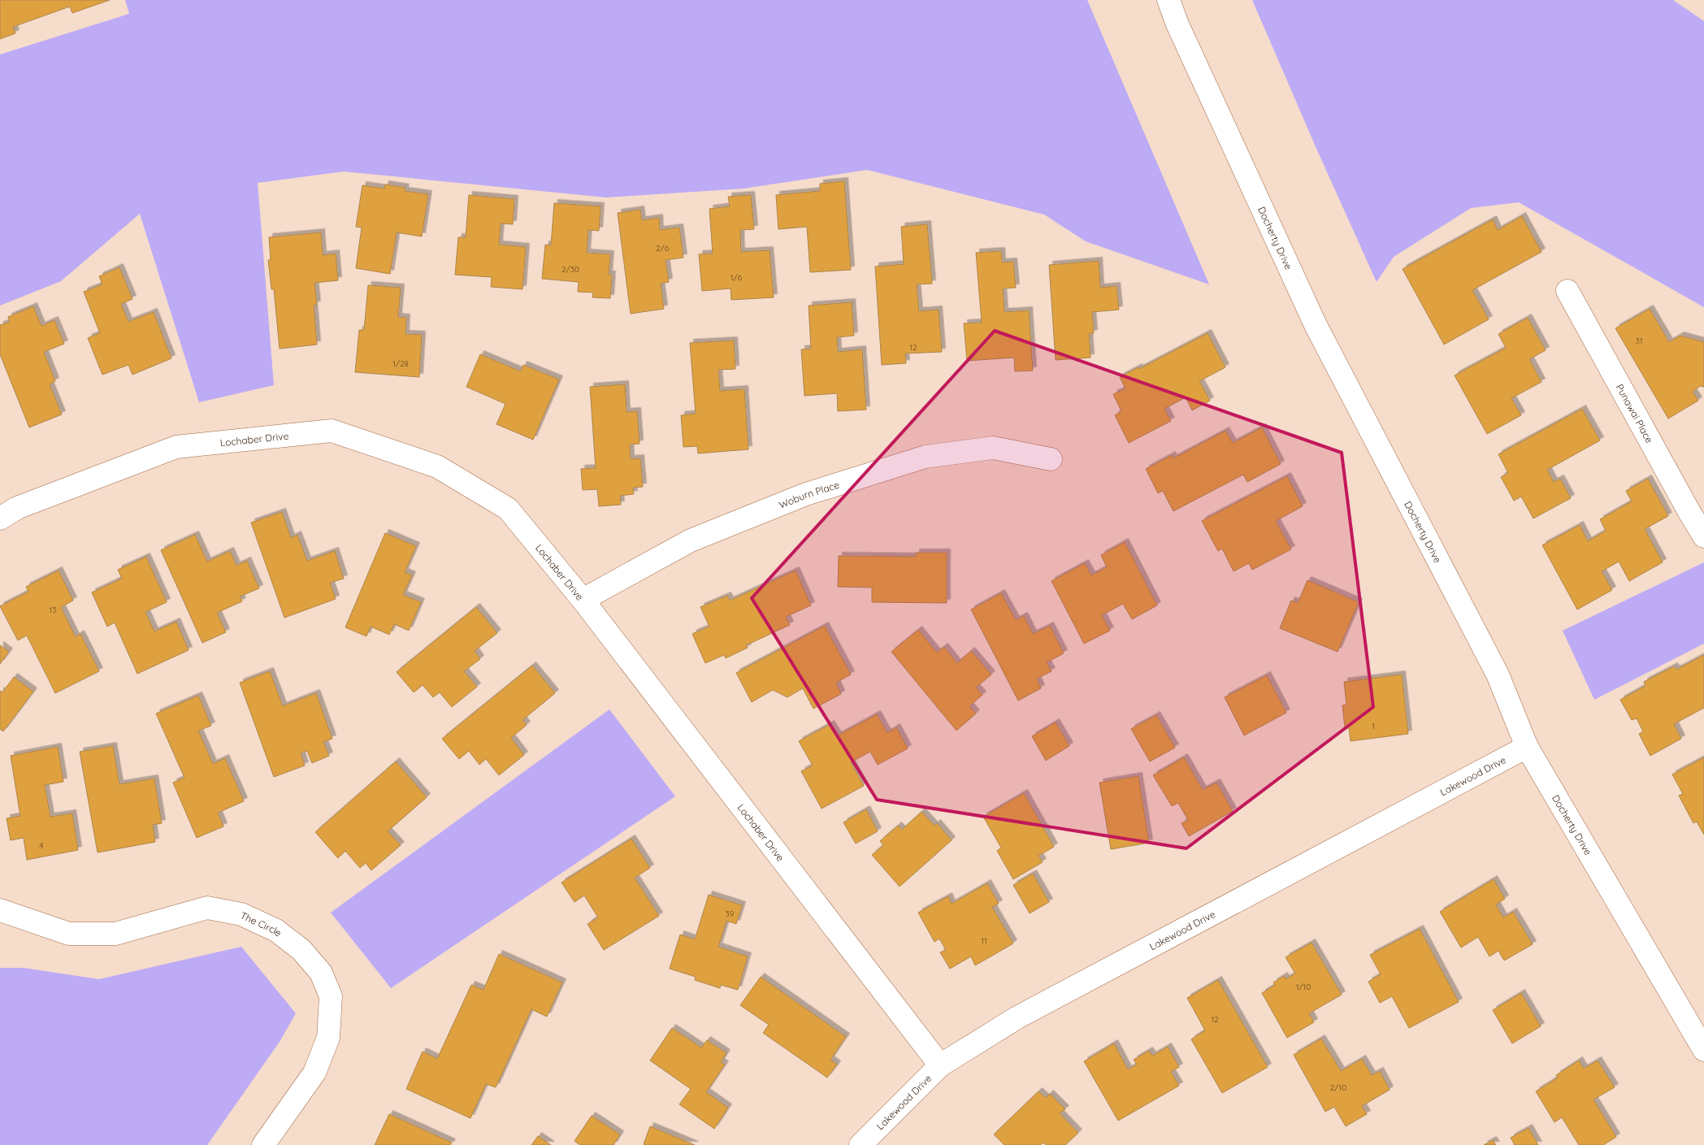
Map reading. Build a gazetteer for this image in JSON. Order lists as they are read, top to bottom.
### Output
{
  "streets": {
    "street": [
      "Docherty Drive",
      "Punawai Place",
      "Lochaber Drive",
      "Woburn Place",
      "Lakewood Drive",
      "The Circle"
    ]
  },
  "crossings": [
    ["Docherty Drive", "Lakewood Drive"],
    ["Lochaber Drive", "Woburn Place"],
    ["Lochaber Drive", "Lakewood Drive"]
  ],
  "house_numbers": [
    "2/6",
    "2/30",
    "1/6",
    "31",
    "12",
    "1/28",
    "13",
    "1",
    "4",
    "39",
    "11",
    "1/10",
    "12",
    "2/10"
  ]
}
